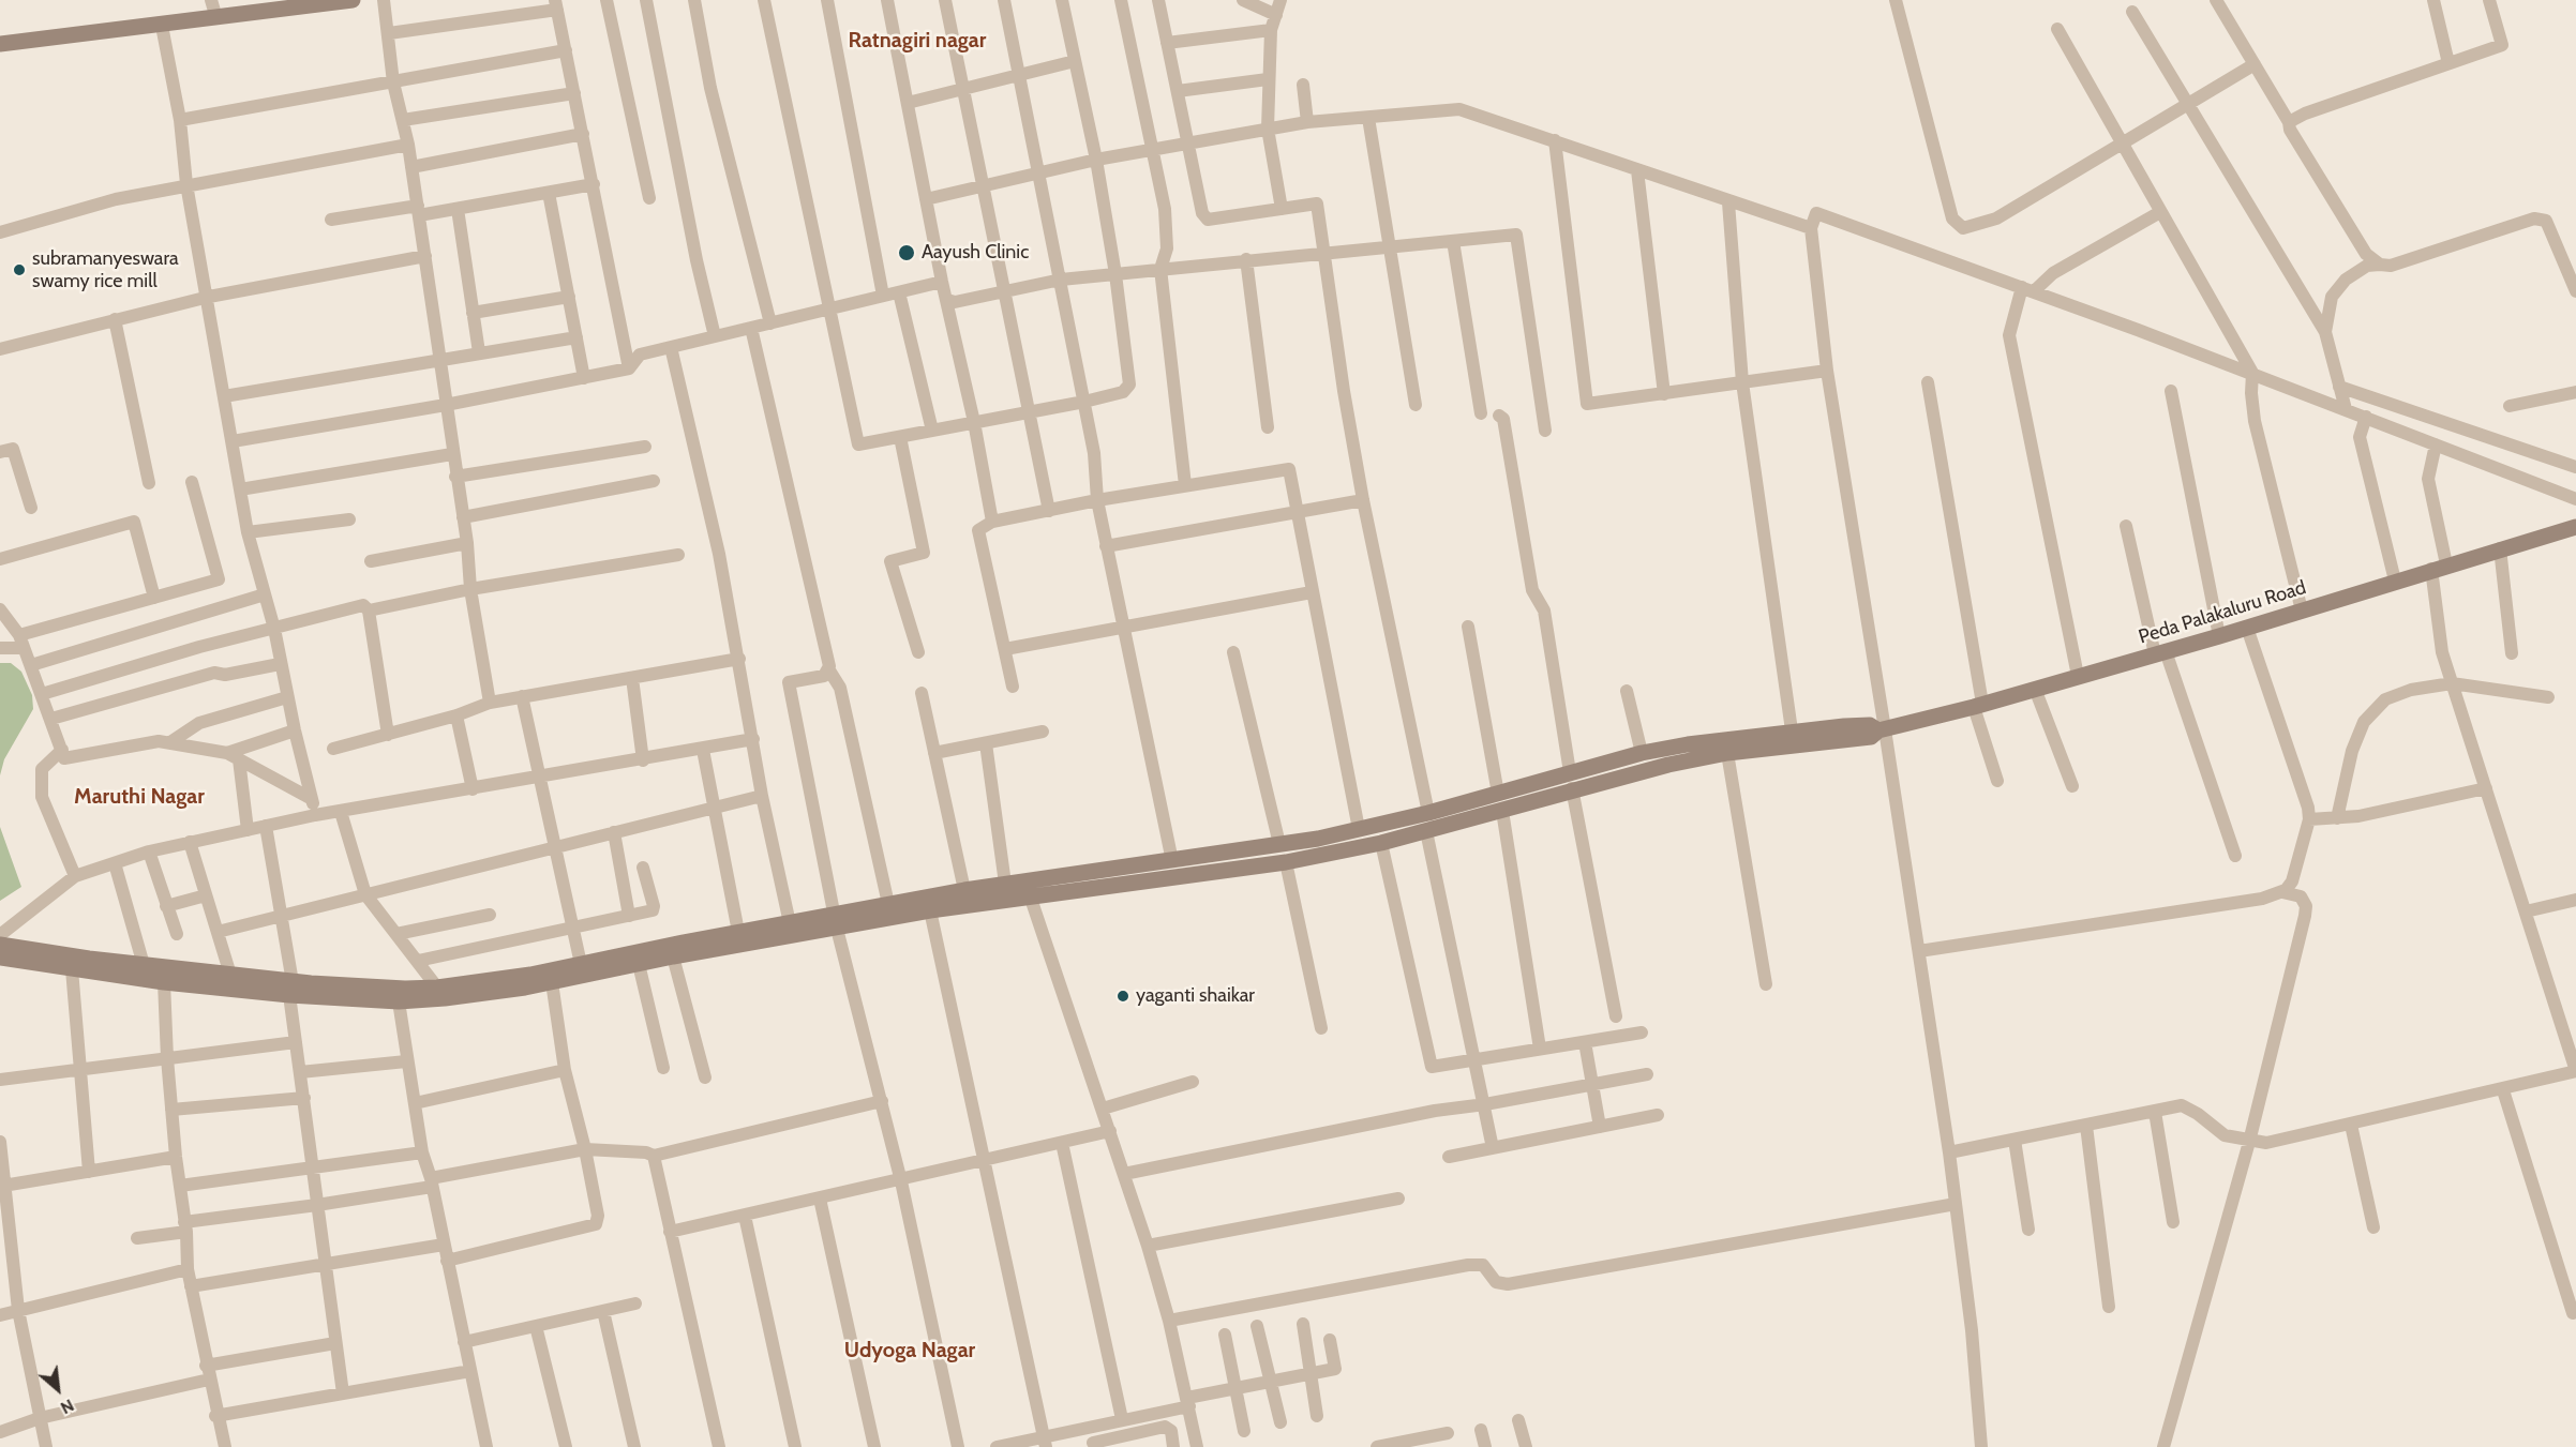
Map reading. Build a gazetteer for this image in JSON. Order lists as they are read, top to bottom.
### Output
{
  "streets": {
    "main road": ["Peda Palakaluru Road"]
  },
  "districts": ["Ratnagiri nagar", "Maruthi Nagar", "Udyoga Nagar"],
  "places": ["Aayush Clinic", "subramanyeswara swamy rice mill", "yaganti shaikar"],
  "north": "bottom right"
}
